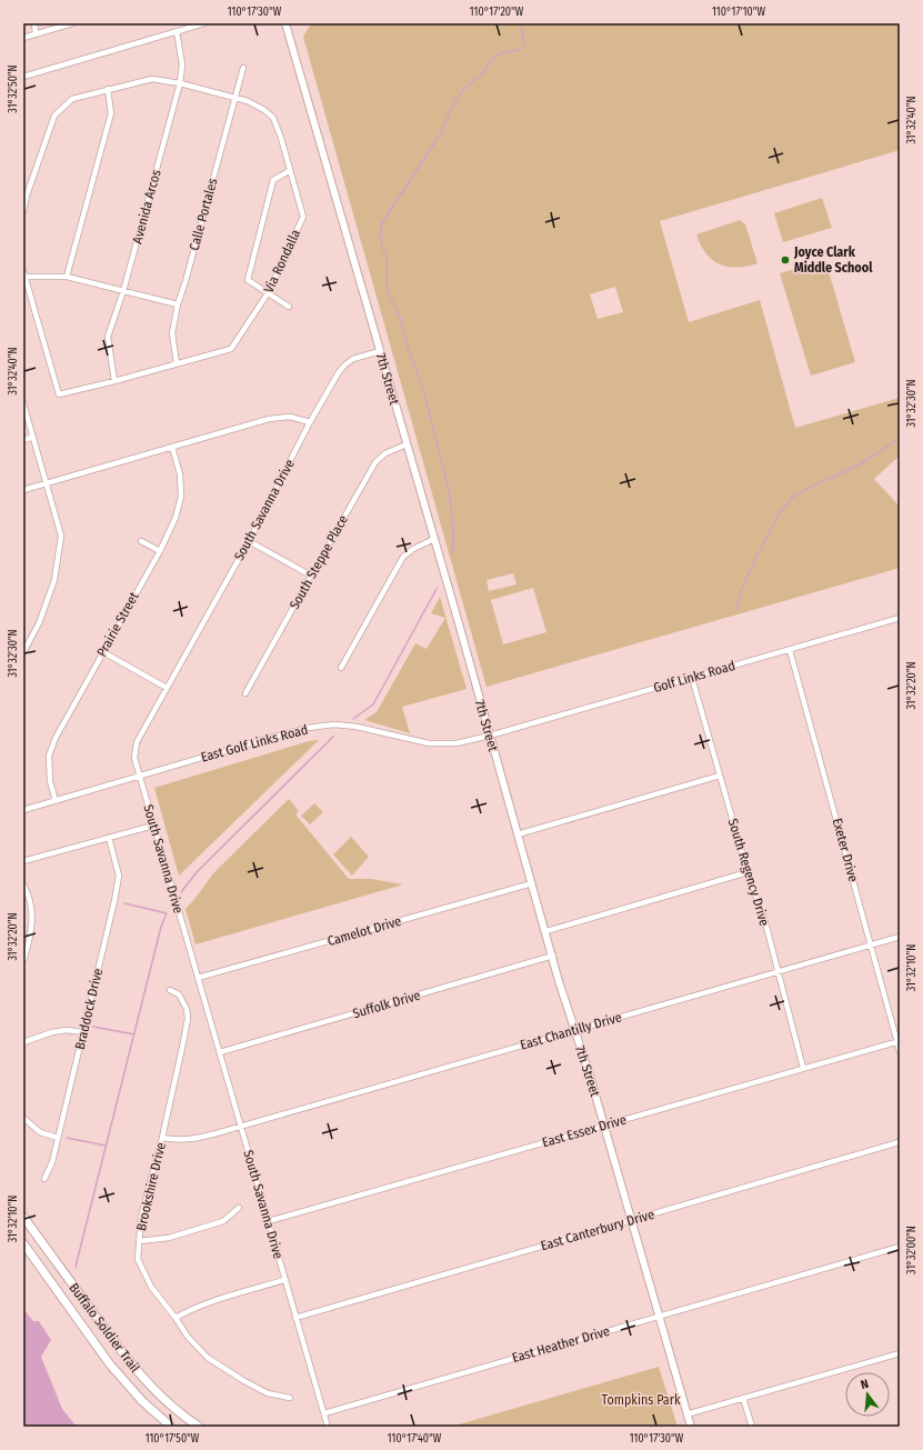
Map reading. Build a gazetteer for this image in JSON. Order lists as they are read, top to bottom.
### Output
{
  "streets": {
    "main road": ["7th Street", "Buffalo Soldier Trail"],
    "street": [
      "Avenida Arcos",
      "Calle Portales",
      "Via Rondalla",
      "South Savanna Drive",
      "South Steppe Place",
      "Prairie Street",
      "Golf Links Road",
      "East Golf Links Road",
      "Exeter Drive",
      "South Regency Drive",
      "Camelot Drive",
      "Suffolk Drive",
      "Braddock Drive",
      "East Chantilly Drive",
      "East Essex Drive",
      "Brookshire Drive",
      "East Canterbury Drive",
      "East Heather Drive"
    ]
  },
  "crossings": [
    ["Avenida Arcos", "Via Rondalla"],
    ["Calle Portales", "Via Rondalla"],
    ["7th Street", "South Savanna Drive"],
    ["7th Street", "South Steppe Place"],
    ["7th Street", "Golf Links Road"],
    ["7th Street", "East Golf Links Road"],
    ["7th Street", "Camelot Drive"],
    ["7th Street", "Suffolk Drive"],
    ["7th Street", "East Chantilly Drive"],
    ["7th Street", "East Essex Drive"],
    ["7th Street", "East Canterbury Drive"],
    ["7th Street", "East Heather Drive"],
    ["South Savanna Drive", "East Golf Links Road"],
    ["South Savanna Drive", "Camelot Drive"],
    ["South Savanna Drive", "Suffolk Drive"],
    ["South Savanna Drive", "East Chantilly Drive"],
    ["South Savanna Drive", "East Essex Drive"],
    ["South Savanna Drive", "East Canterbury Drive"],
    ["South Savanna Drive", "East Heather Drive"],
    ["Prairie Street", "East Golf Links Road"],
    ["Golf Links Road", "East Golf Links Road"],
    ["Golf Links Road", "Exeter Drive"],
    ["Golf Links Road", "South Regency Drive"],
    ["Exeter Drive", "East Chantilly Drive"],
    ["Exeter Drive", "East Essex Drive"],
    ["South Regency Drive", "East Chantilly Drive"],
    ["South Regency Drive", "East Essex Drive"],
    ["East Chantilly Drive", "Brookshire Drive"]
  ],
  "parks": ["Tompkins Park"],
  "places": ["Joyce Clark Middle School"],
  "north": "top",
  "coordinates": [
    "110°17'30\"W",
    "110°17'20\"W",
    "110°17'10\"W",
    "31°32'50\"N",
    "31°32'40\"N",
    "31°32'30\"N",
    "31°32'20\"N",
    "31°32'10\"N",
    "31°32'00\"N",
    "110°17'50\"W",
    "110°17'40\"W"
  ]
}
